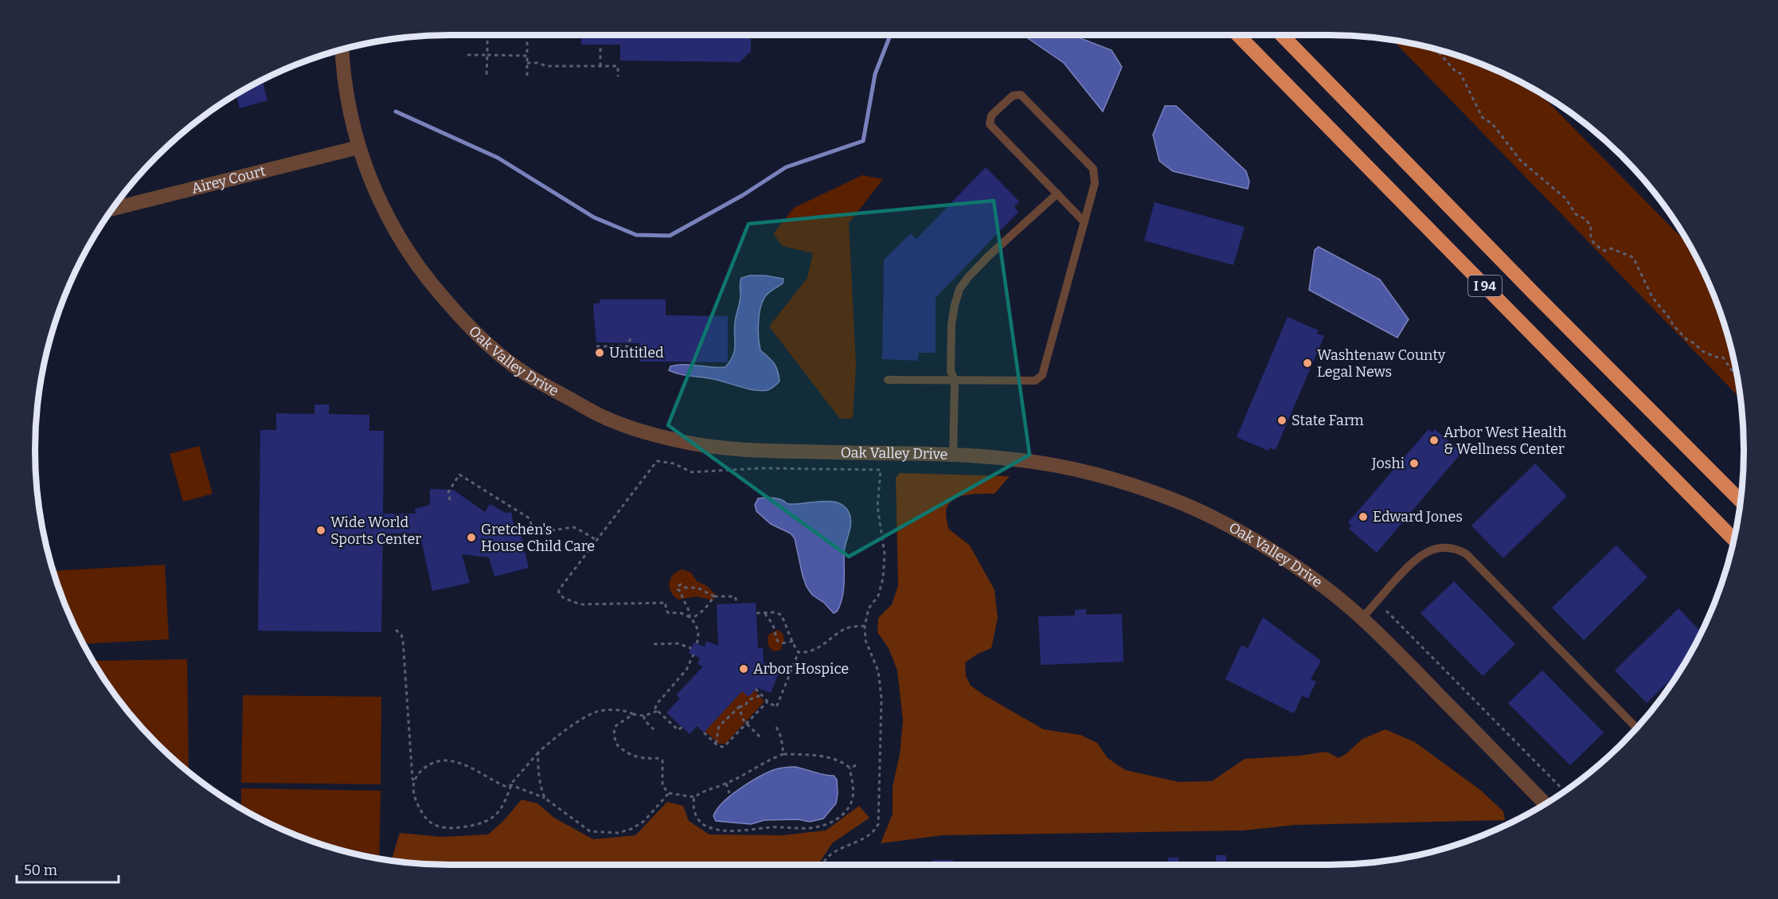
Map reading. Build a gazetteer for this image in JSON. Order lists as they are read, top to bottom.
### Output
{
  "streets": {
    "highway": ["I 94"],
    "street": ["Airey Court", "Oak Valley Drive"]
  },
  "crossings": [
    ["Airey Court", "Oak Valley Drive"]
  ],
  "places": [
    "Untitled",
    "Washtenaw County Legal News",
    "State Farm",
    "Arbor West Health & Wellness Center",
    "Joshi",
    "Edward Jones",
    "Wide World Sports Center",
    "Gretchen's House Child Care",
    "Arbor Hospice"
  ],
  "scale_bar": "50 m"
}
